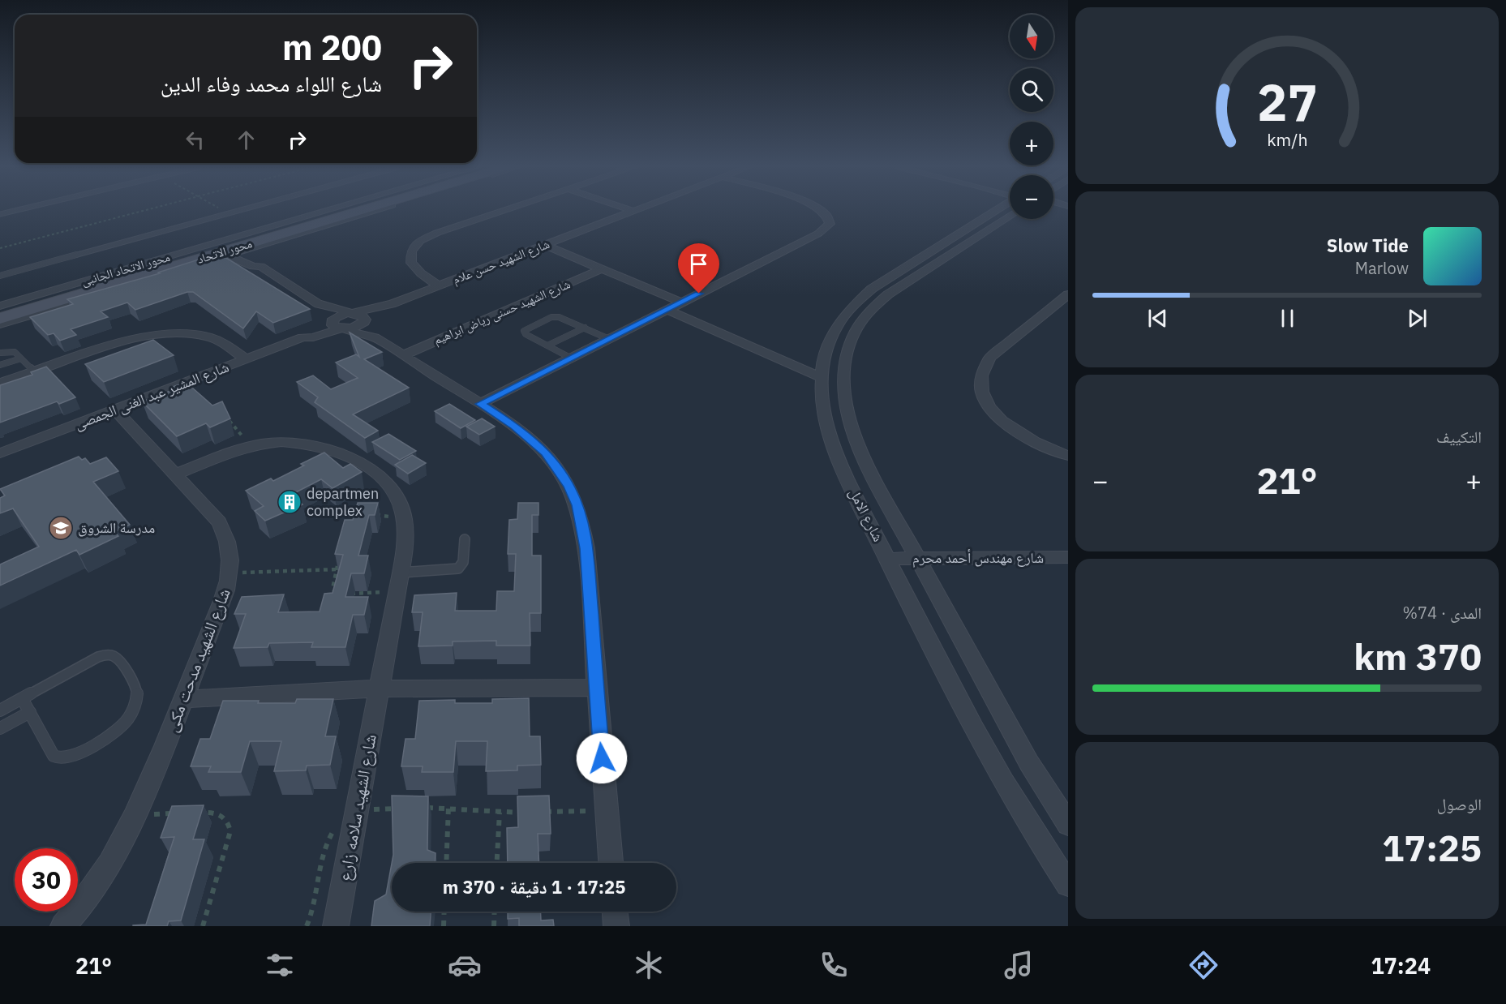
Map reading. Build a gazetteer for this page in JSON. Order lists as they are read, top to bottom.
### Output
{
  "streets": {
    "street": [
      "محور الاتحاد",
      "شارع الشهيد حسن علام",
      "محور الاتحاد الجانبى",
      "شارع الشهيد حسنى رياض ابراهيم",
      "شارع المشير عبد الغنى الجمصى",
      "شارع الامل",
      "شارع مهندس أحمد محرم",
      "شارع الشهيد مدحت مكى",
      "شارع الشهيد سلامه زارع"
    ]
  },
  "crossings": [
    ["محور الاتحاد", "محور الاتحاد الجانبى"],
    ["شارع الشهيد حسن علام", "شارع المشير عبد الغنى الجمصى"],
    ["شارع المشير عبد الغنى الجمصى", "شارع الشهيد مدحت مكى"],
    ["شارع الامل", "شارع مهندس أحمد محرم"]
  ],
  "places": {
    "building": ["departmen complex"],
    "school or university": ["مدرسة الشروق"]
  },
  "north": "bottom",
  "page": {
    "map_buttons": ["+", "−"],
    "turn": ["200 m", "شارع اللواء محمد وفاء الدين"],
    "song": ["Slow Tide", "Marlow"],
    "tile": [
      "التكييف",
      ["المدى · 74%", "370 km"],
      ["الوصول", "17:25"]
    ],
    "heat": ["−", "21°", "+"],
    "limit": "30",
    "trip": "17:25 · 1 دقيقة · 370 m",
    "tabs": ["17:24", "21°"],
    "gauge": ["27", "km/h"]
  }
}
